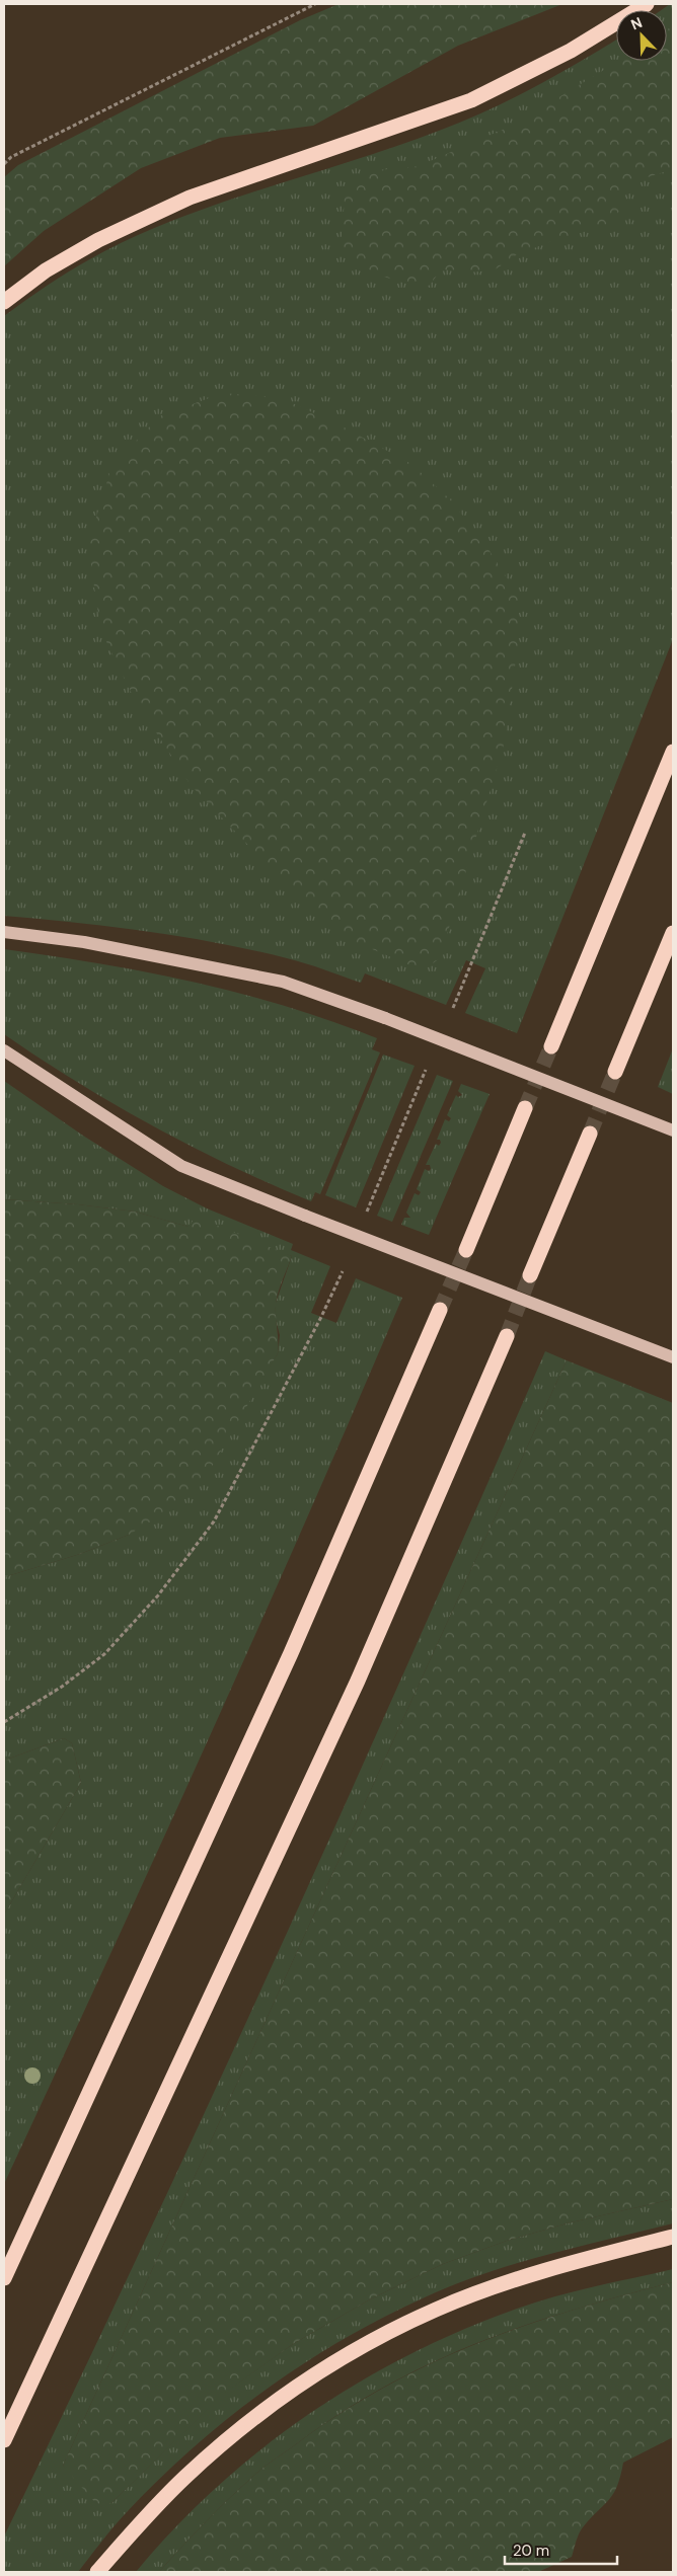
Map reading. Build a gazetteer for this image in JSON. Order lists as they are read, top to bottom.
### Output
{
  "scale_bar": "20 m",
  "north": "top left"
}
